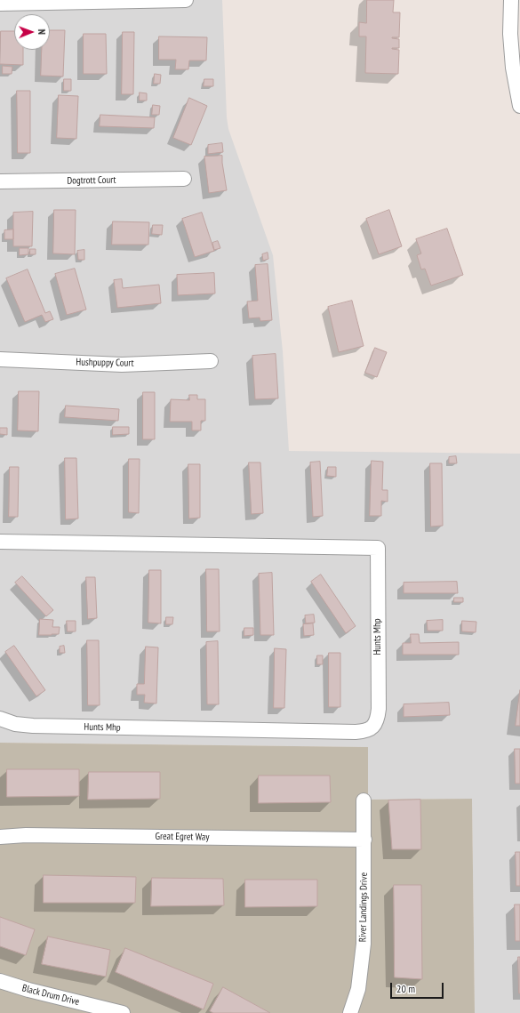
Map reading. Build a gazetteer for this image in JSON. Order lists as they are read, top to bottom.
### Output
{
  "streets": {
    "street": [
      "Dogtrott Court",
      "Hushpuppy Court",
      "Hunts Mhp",
      "Great Egret Way",
      "River Landings Drive",
      "Black Drum Drive"
    ]
  },
  "crossings": [
    ["Great Egret Way", "River Landings Drive"]
  ],
  "scale_bar": "20 m",
  "north": "right"
}
